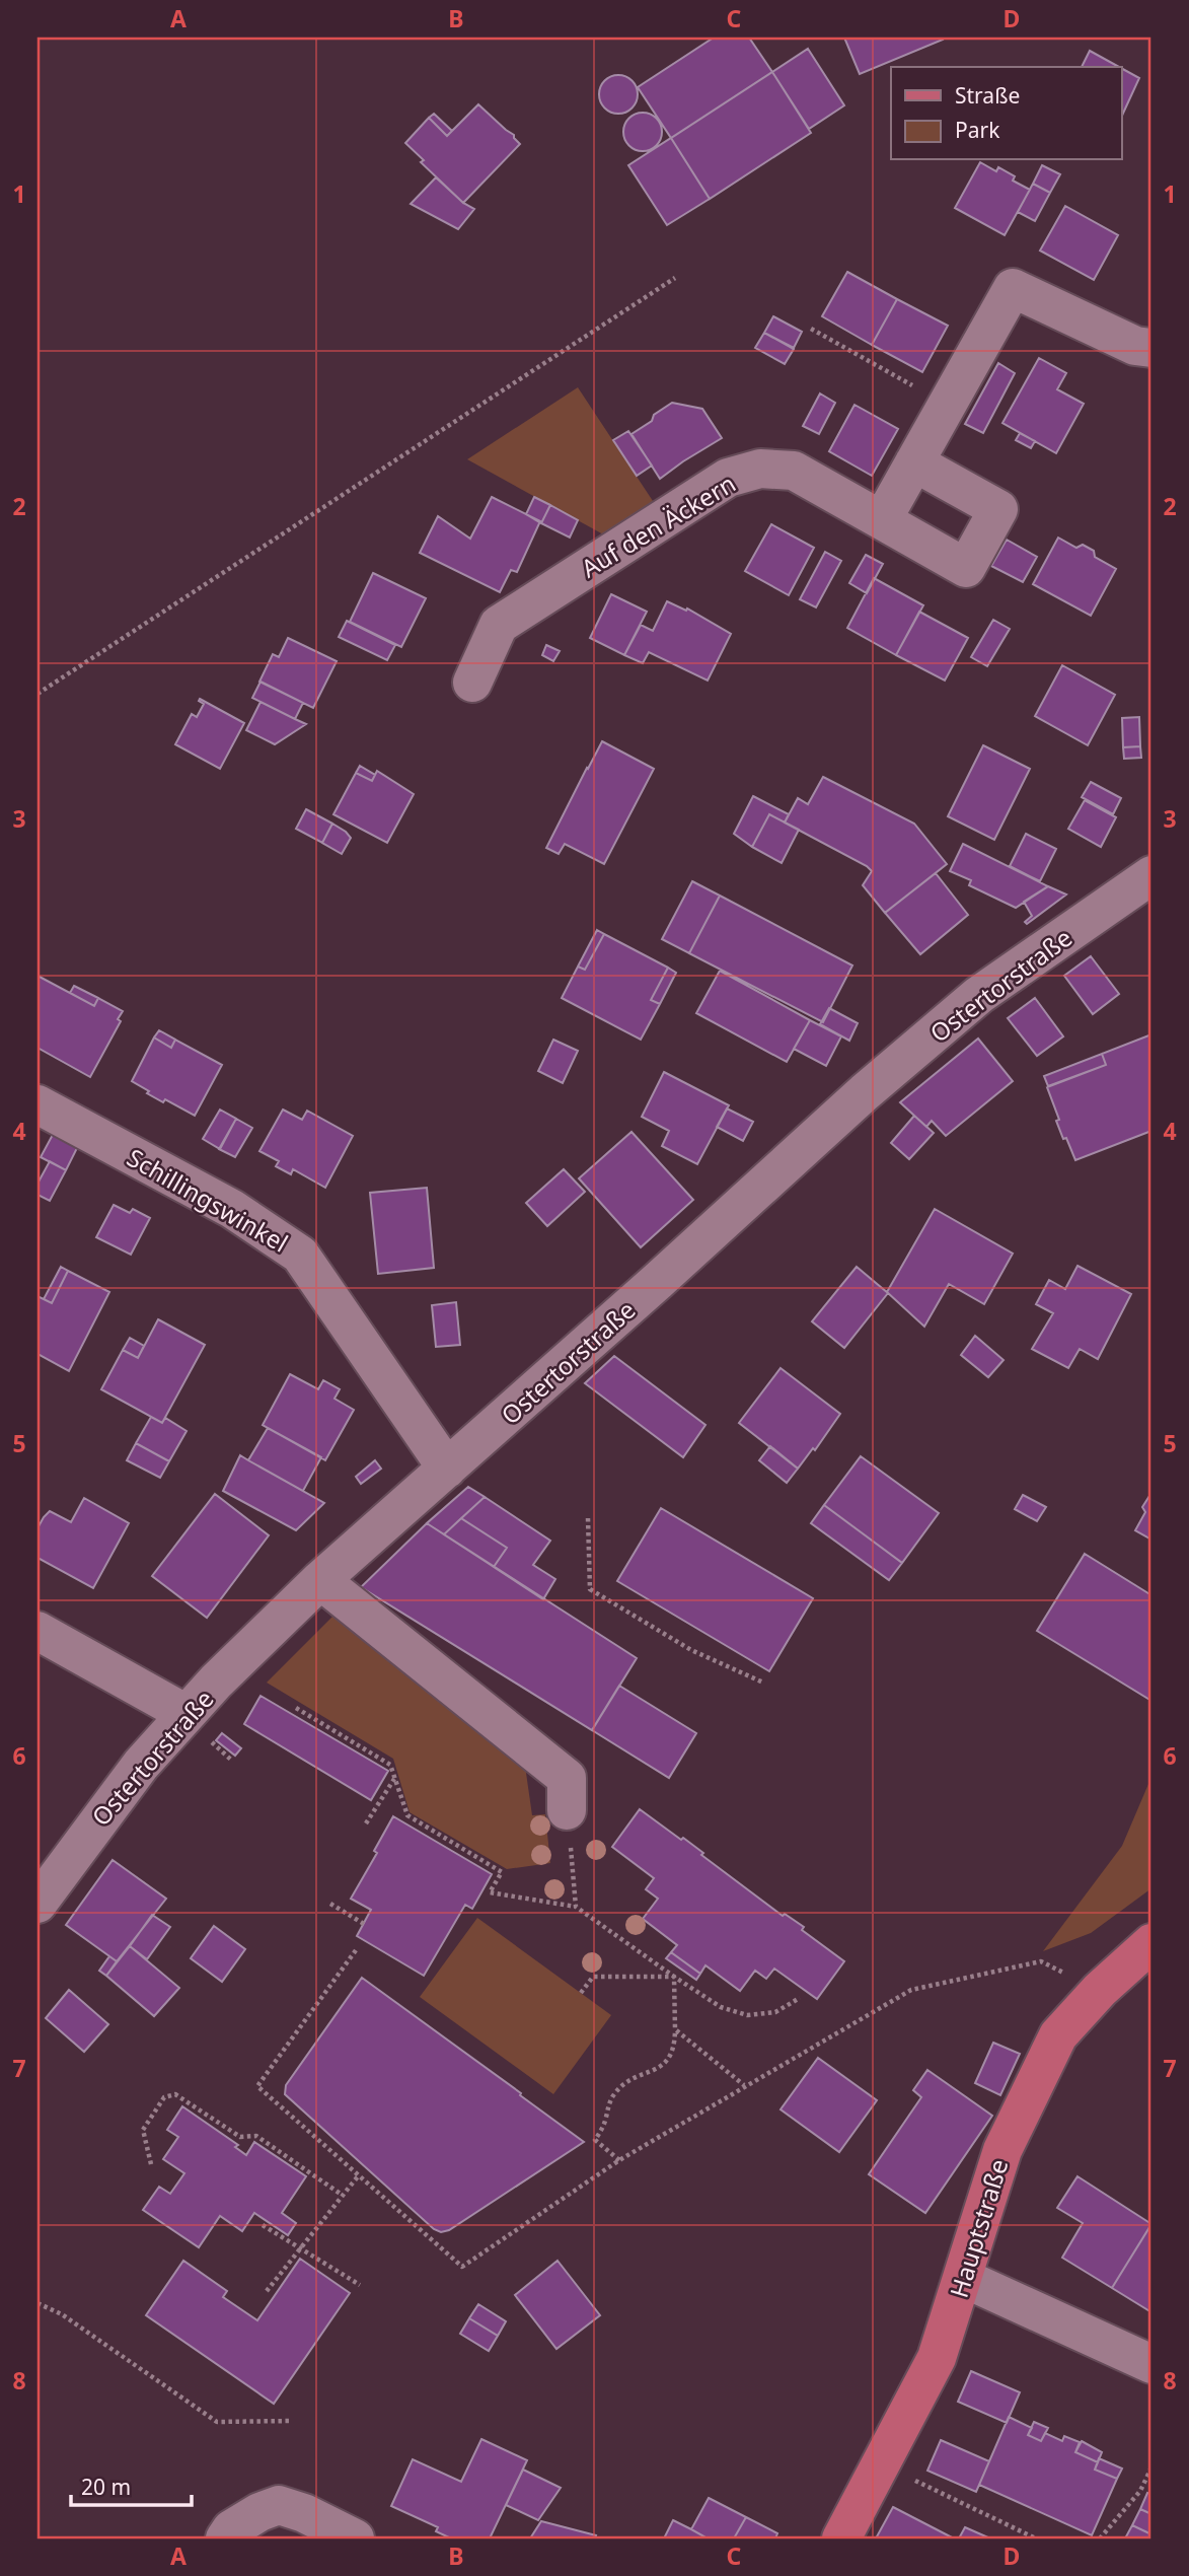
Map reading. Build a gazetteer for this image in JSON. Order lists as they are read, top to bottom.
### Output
{
  "streets": {
    "main road": ["Hauptstraße"],
    "street": ["Auf den Äckern", "Ostertorstraße", "Schillingswinkel"]
  },
  "crossings": [
    ["Ostertorstraße", "Schillingswinkel"]
  ],
  "legend": ["Straße", "Park"],
  "scale_bar": "20 m",
  "grid": {
    "columns": [
      "A",
      "B",
      "C",
      "D"
    ],
    "rows": [
      "1",
      "2",
      "3",
      "4",
      "5",
      "6",
      "7",
      "8"
    ]
  }
}
